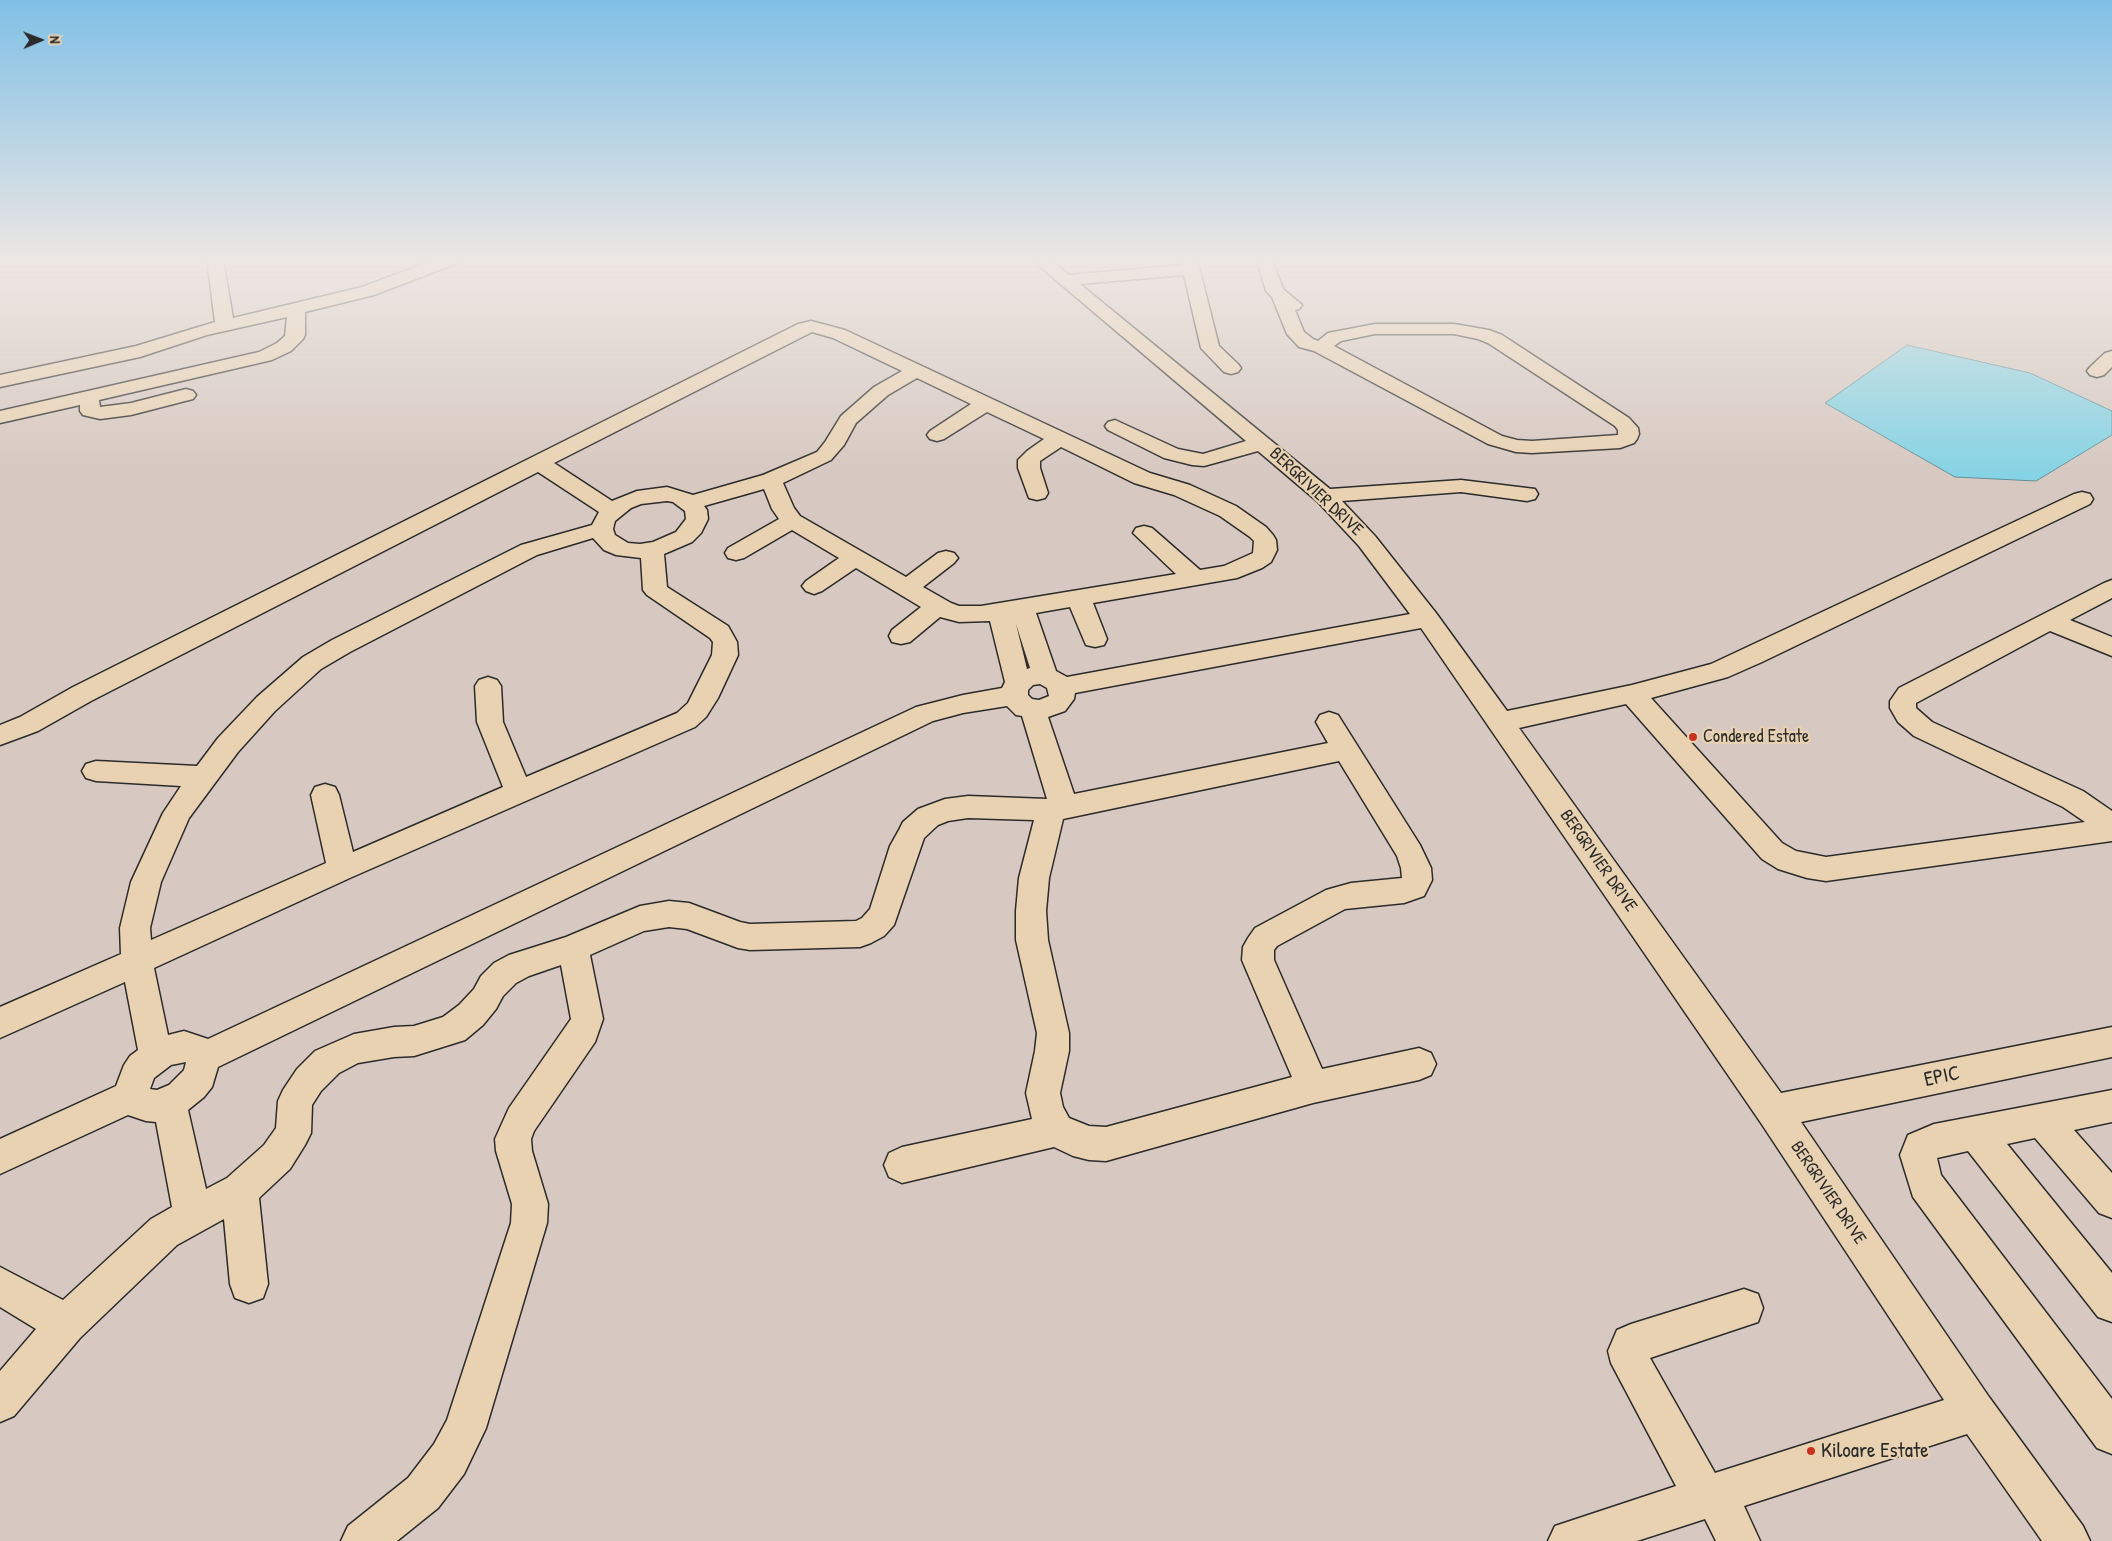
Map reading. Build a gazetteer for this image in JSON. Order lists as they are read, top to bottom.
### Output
{
  "streets": {
    "street": ["BERGRIVIER DRIVE", "EPIC"]
  },
  "crossings": [
    ["BERGRIVIER DRIVE", "EPIC"]
  ],
  "places": ["Condered Estate", "Kiloare Estate"],
  "north": "right"
}
